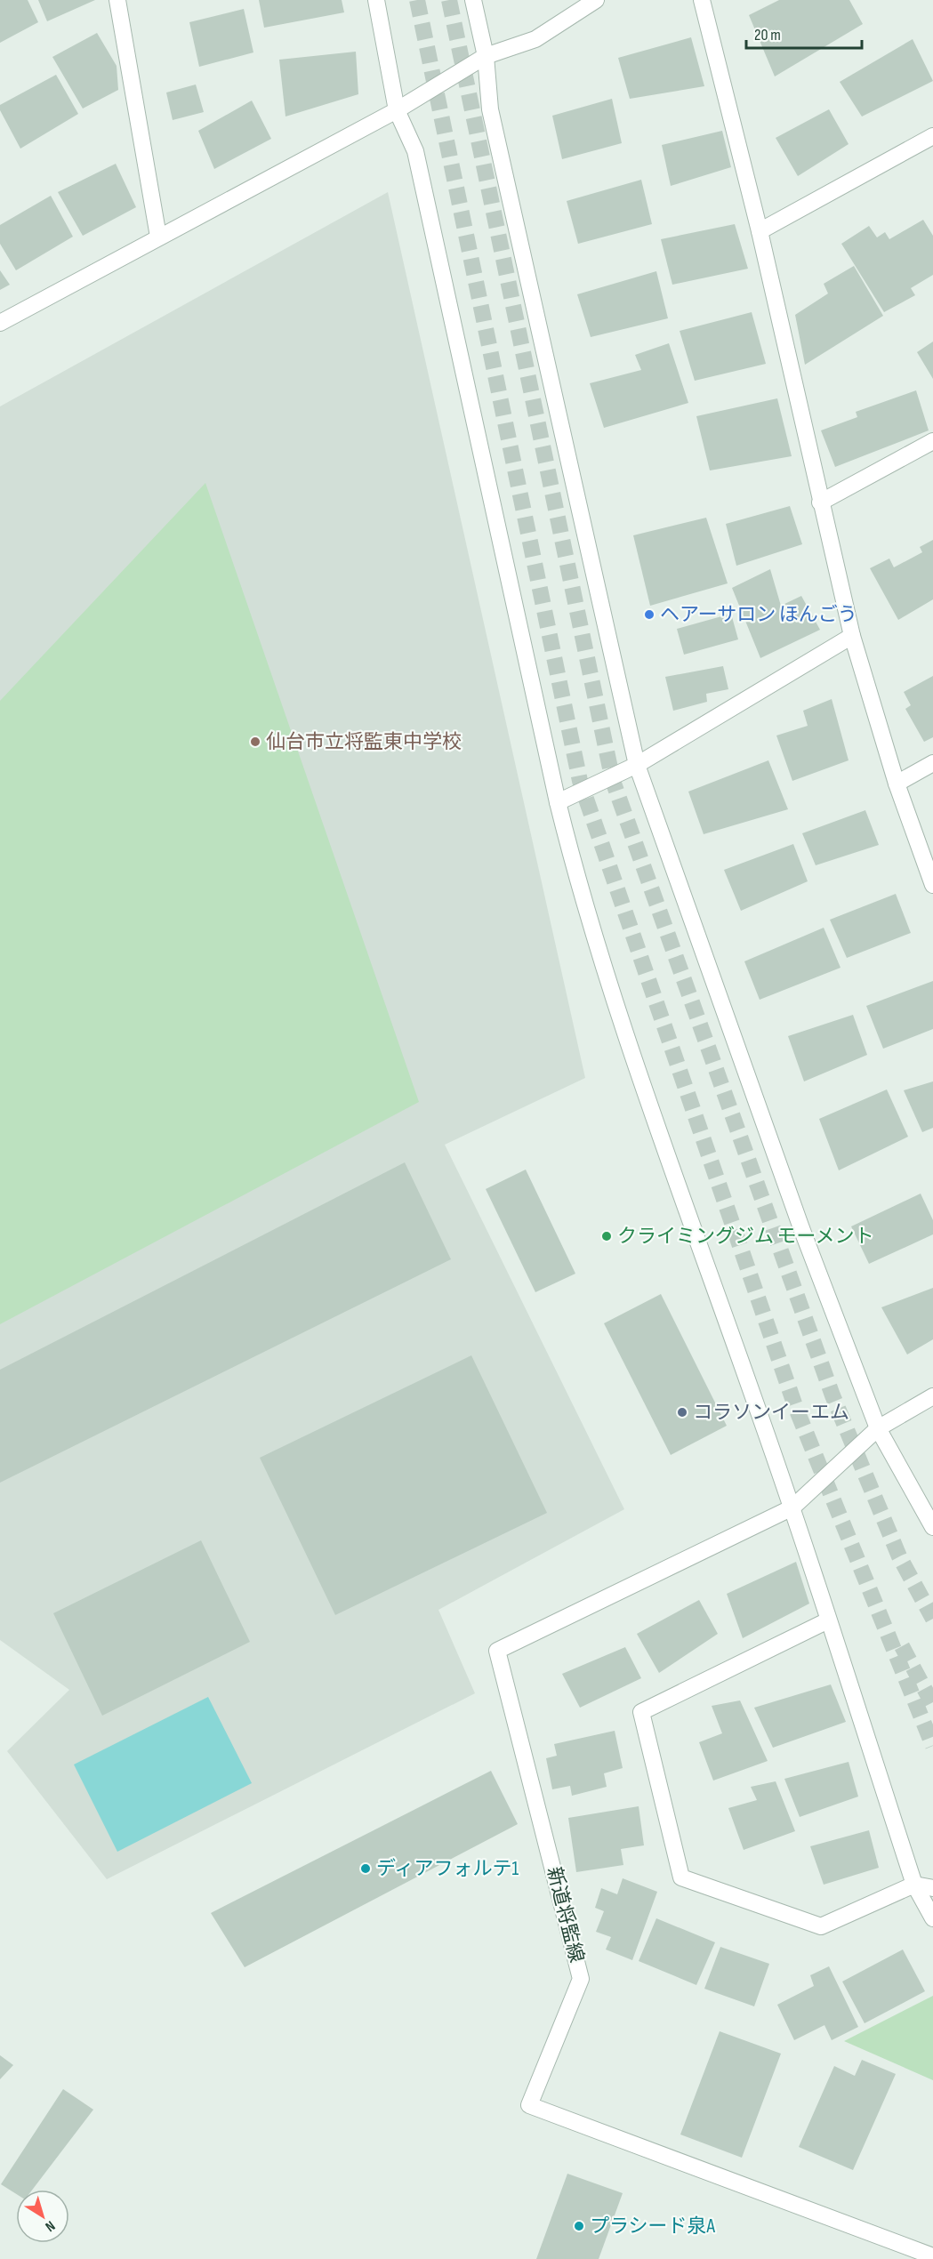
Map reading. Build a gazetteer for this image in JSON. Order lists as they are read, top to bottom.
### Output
{
  "streets": {
    "street": ["新道将監線"]
  },
  "places": [
    "ヘアーサロン ほんごう",
    "仙台市立将監東中学校",
    "クライミングジム モーメント",
    "コラソンイーエム",
    "ディアフォルテ1",
    "プラシード泉A"
  ],
  "scale_bar": "20 m",
  "north": "bottom right"
}
